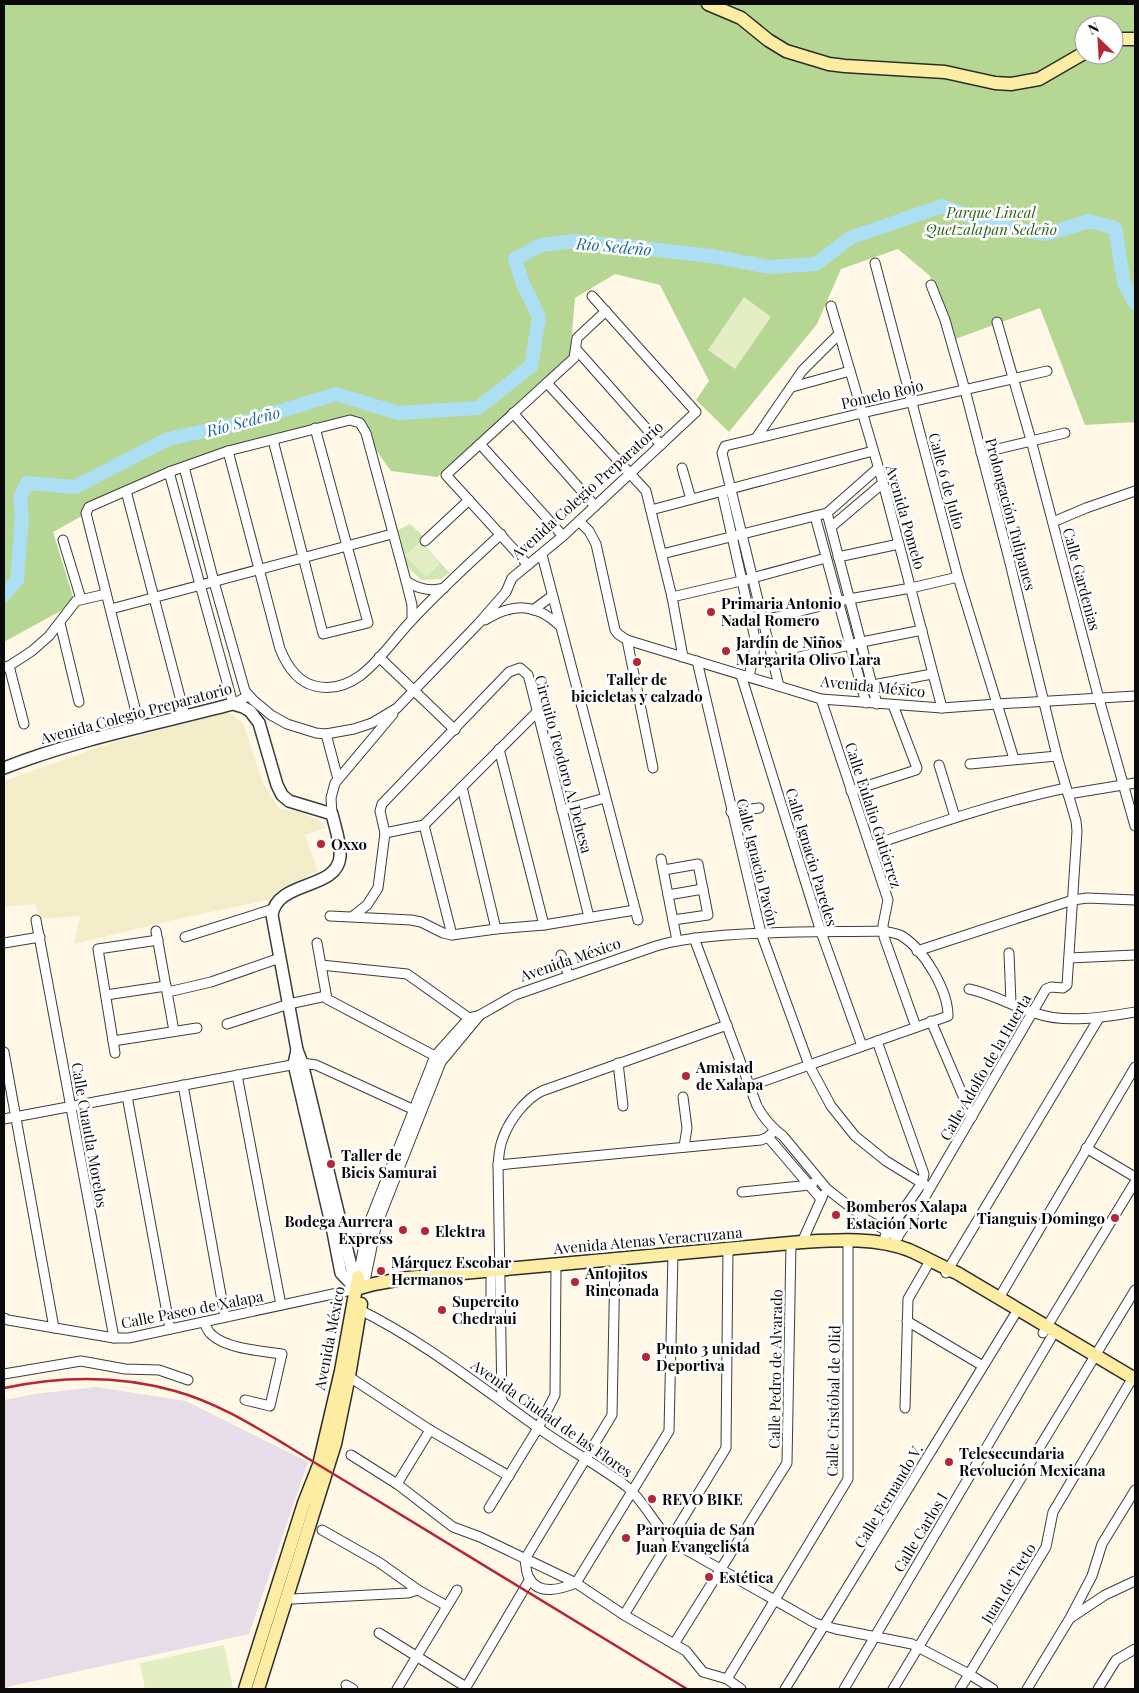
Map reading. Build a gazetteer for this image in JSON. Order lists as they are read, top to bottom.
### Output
{
  "streets": {
    "main road": ["Avenida México", "Avenida Atenas Veracruzana"],
    "street": [
      "Pomelo Rojo",
      "Calle 6 de Julio",
      "Avenida Colegio Preparatorio",
      "Prolongación Tulipanes",
      "Avenida Pomelo",
      "Calle Gardenias",
      "Circuito Teodoro A. Dehesa",
      "Calle Eulalio Gutiérrez",
      "Calle Ignacio Paredes",
      "Calle Ignacio Pavón",
      "Calle Adolfo de la Huerta",
      "Calle Cuautla Morelos",
      "Calle Paseo de Xalapa",
      "Calle Pedro de Alvarado",
      "Calle Cristóbal de Olid",
      "Avenida Ciudad de las Flores",
      "Calle Fernando V.",
      "Calle Carlos I",
      "Juan de Tecto"
    ]
  },
  "crossings": [
    ["Pomelo Rojo", "Calle 6 de Julio"],
    ["Pomelo Rojo", "Prolongación Tulipanes"],
    ["Pomelo Rojo", "Avenida Pomelo"],
    ["Pomelo Rojo", "Calle Gardenias"],
    ["Calle 6 de Julio", "Avenida México"],
    ["Avenida Colegio Preparatorio", "Avenida México"],
    ["Avenida Colegio Preparatorio", "Circuito Teodoro A. Dehesa"],
    ["Prolongación Tulipanes", "Avenida México"],
    ["Prolongación Tulipanes", "Calle Adolfo de la Huerta"],
    ["Avenida Pomelo", "Avenida México"],
    ["Calle Gardenias", "Avenida México"],
    ["Avenida México", "Calle Eulalio Gutiérrez"],
    ["Avenida México", "Calle Ignacio Paredes"],
    ["Avenida México", "Calle Ignacio Pavón"],
    ["Avenida México", "Avenida Atenas Veracruzana"],
    ["Avenida México", "Calle Paseo de Xalapa"],
    ["Avenida México", "Avenida Ciudad de las Flores"],
    ["Calle Ignacio Pavón", "Calle Adolfo de la Huerta"],
    ["Calle Adolfo de la Huerta", "Avenida Atenas Veracruzana"],
    ["Calle Cuautla Morelos", "Calle Paseo de Xalapa"],
    ["Avenida Atenas Veracruzana", "Calle Paseo de Xalapa"],
    ["Avenida Atenas Veracruzana", "Calle Pedro de Alvarado"],
    ["Avenida Atenas Veracruzana", "Calle Cristóbal de Olid"],
    ["Avenida Atenas Veracruzana", "Calle Fernando V."],
    ["Avenida Atenas Veracruzana", "Calle Carlos I"],
    ["Avenida Atenas Veracruzana", "Juan de Tecto"],
    ["Calle Pedro de Alvarado", "Avenida Ciudad de las Flores"],
    ["Calle Cristóbal de Olid", "Avenida Ciudad de las Flores"],
    ["Avenida Ciudad de las Flores", "Calle Fernando V."],
    ["Avenida Ciudad de las Flores", "Calle Carlos I"],
    ["Avenida Ciudad de las Flores", "Juan de Tecto"]
  ],
  "water": ["Río Sedeño"],
  "parks": ["Parque Lineal Quetzalapan Sedeño"],
  "places": [
    "Primaria Antonio Nadal Romero",
    "Jardín de Niños Margarita Olivo Lara",
    "Taller de bicicletas y calzado",
    "Oxxo",
    "Amistad de Xalapa",
    "Taller de Bicis Samurai",
    "Bomberos Xalapa Estación Norte",
    "Tianguis Domingo",
    "Bodega Aurrera Express",
    "Elektra",
    "Márquez Escobar Hermanos",
    "Antojitos Rinconada",
    "Supercito Chedraui",
    "Punto 3 unidad Deportiva",
    "Telesecundaria Revolución Mexicana",
    "REVO BIKE",
    "Parroquia de San Juan Evangelista",
    "Estética"
  ],
  "north": "top left"
}
